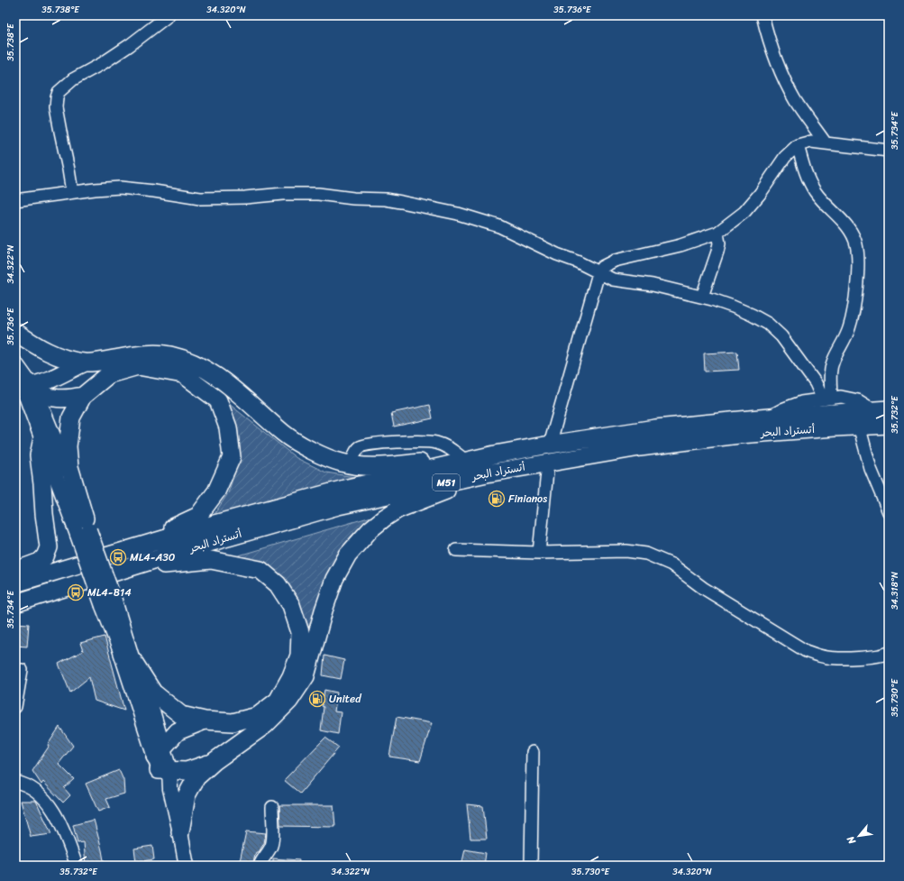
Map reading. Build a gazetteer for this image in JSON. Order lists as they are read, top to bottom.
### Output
{
  "streets": {
    "highway": ["أتستراد البحر", "M51"]
  },
  "places": {
    "fuel station": ["Finianos", "United"],
    "bus stop": ["ML4-A30", "ML4-B14"]
  },
  "north": "bottom left",
  "coordinates": [
    "35.738°E",
    "34.320°N",
    "35.736°E",
    "35.734°E",
    "34.322°N",
    "35.732°E",
    "34.318°N",
    "35.730°E"
  ]
}
